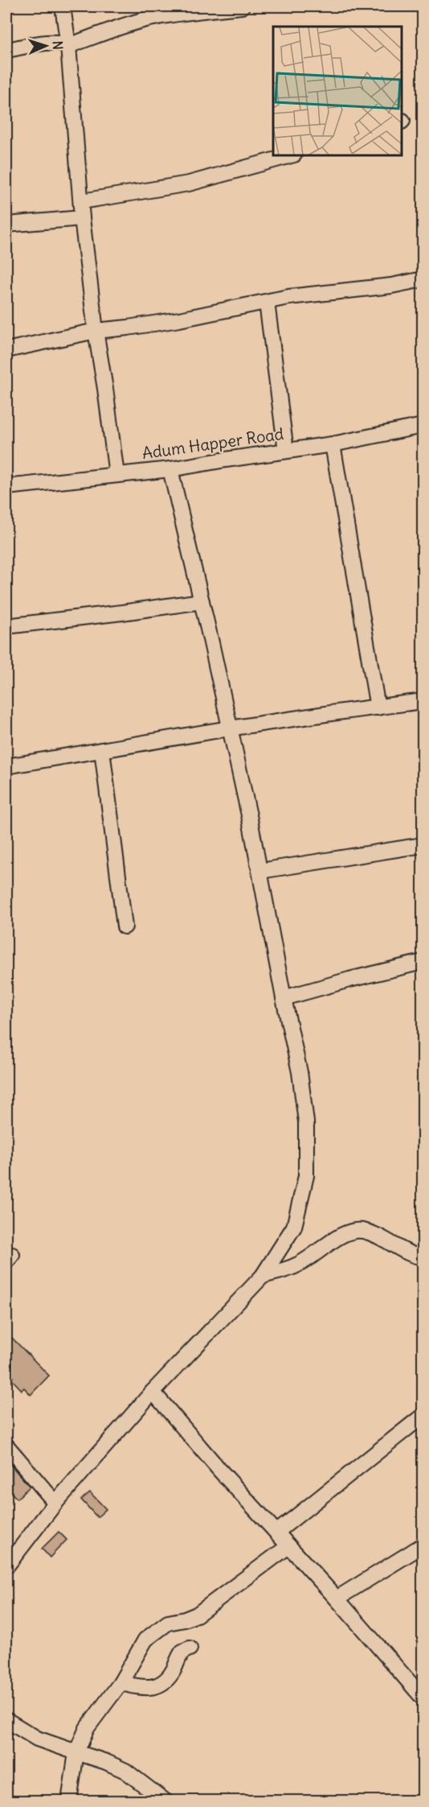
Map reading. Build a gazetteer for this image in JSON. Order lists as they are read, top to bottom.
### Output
{
  "streets": {
    "street": ["Adum Happer Road"]
  },
  "north": "right"
}
